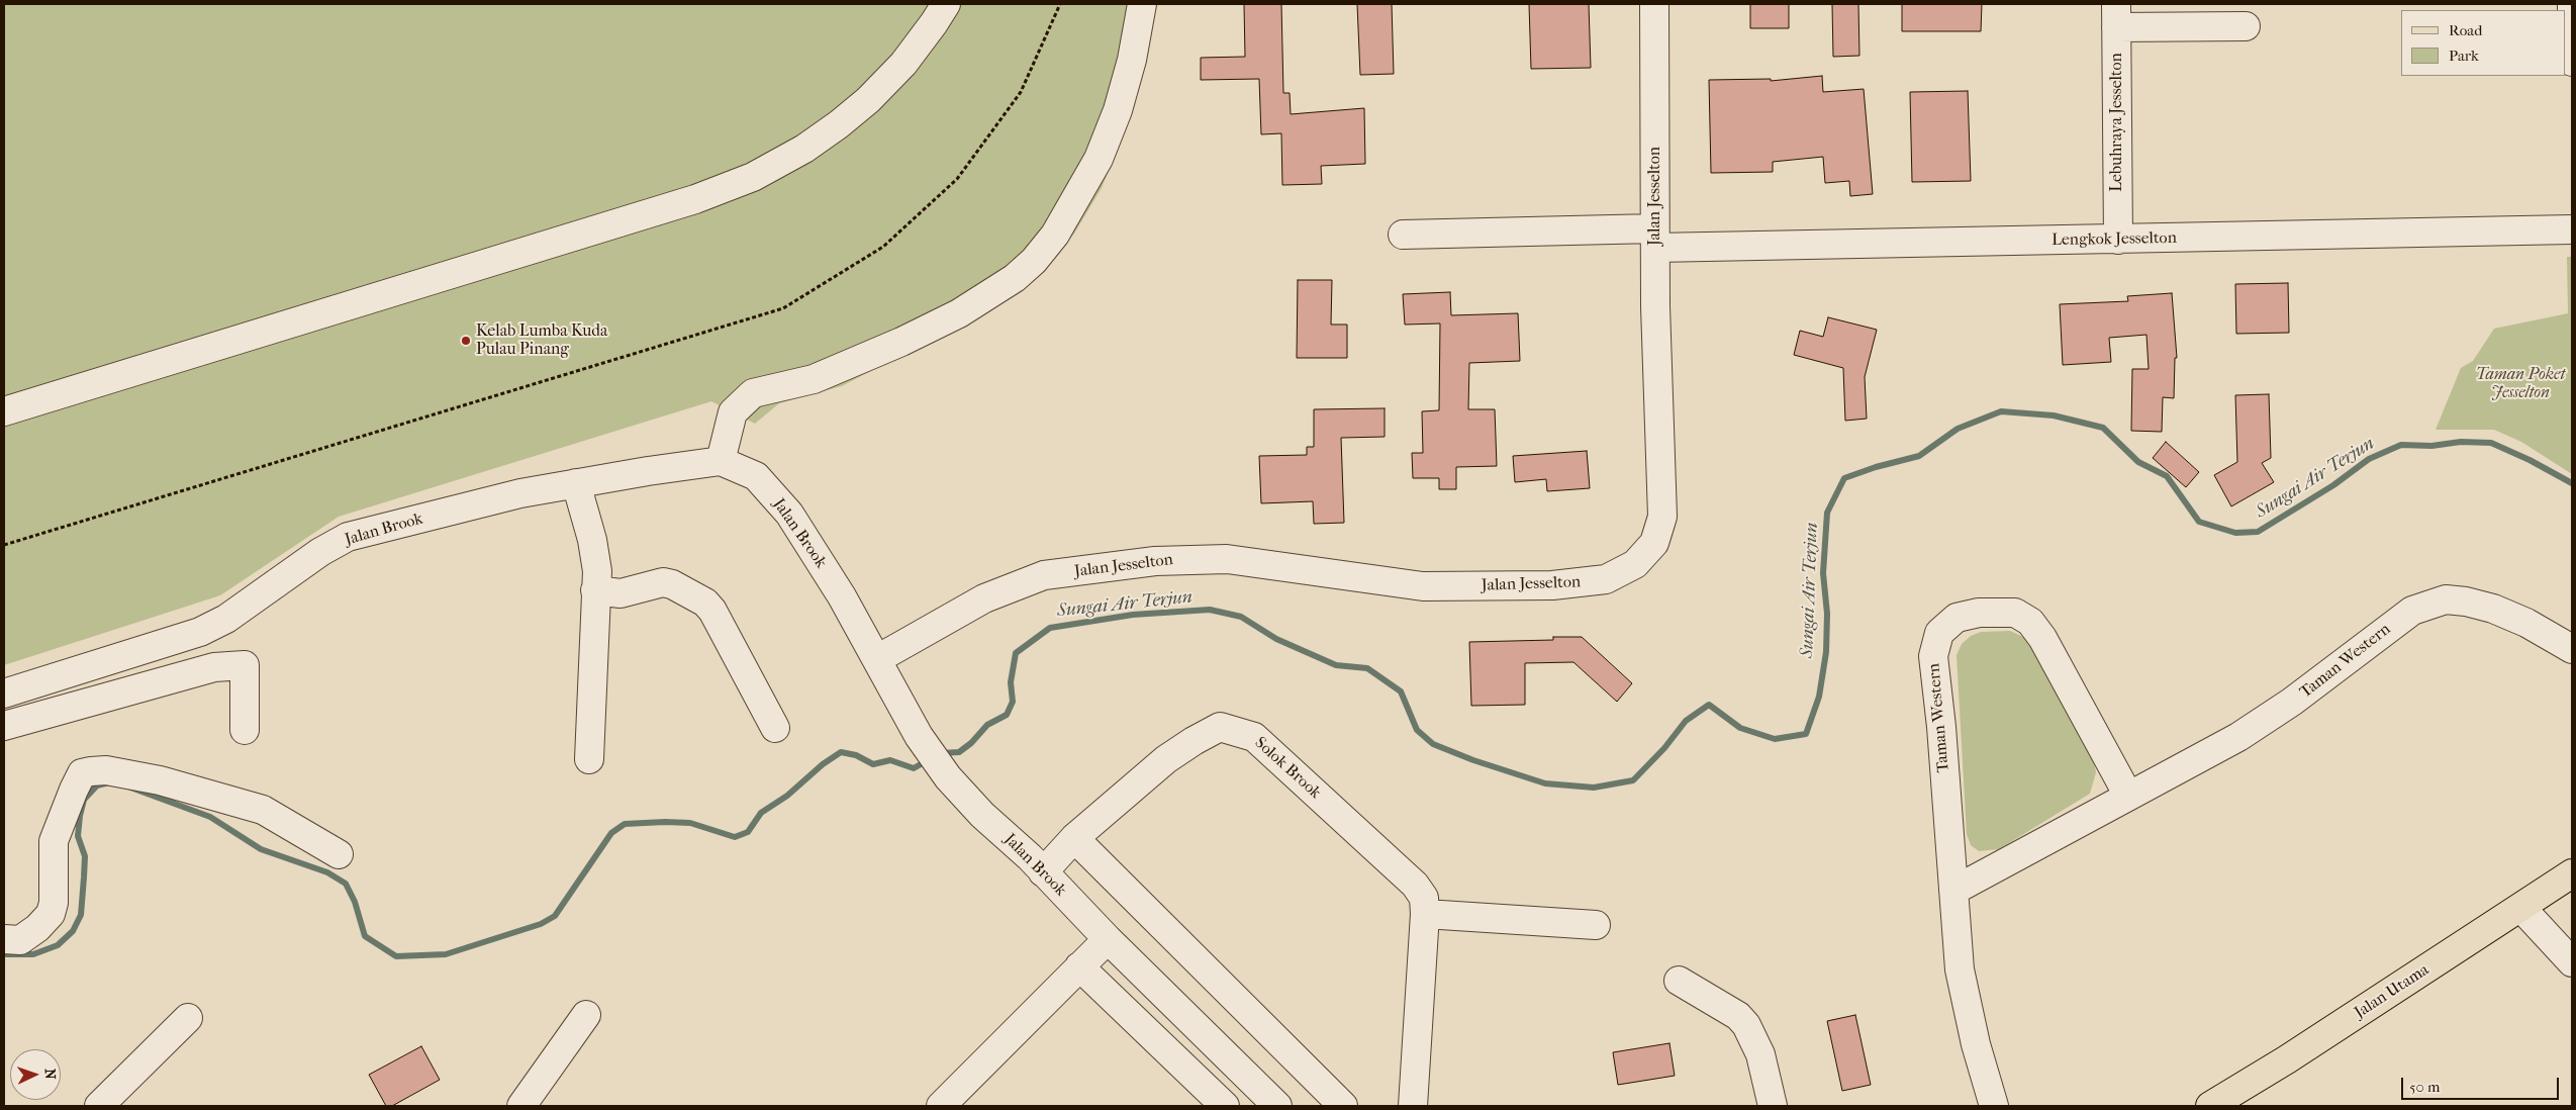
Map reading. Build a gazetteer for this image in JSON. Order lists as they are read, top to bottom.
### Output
{
  "streets": {
    "main road": ["Jalan Utama"],
    "street": [
      "Lebuhraya Jesselton",
      "Jalan Jesselton",
      "Lengkok Jesselton",
      "Jalan Brook",
      "Taman Western",
      "Solok Brook"
    ]
  },
  "crossings": [
    ["Lebuhraya Jesselton", "Lengkok Jesselton"],
    ["Jalan Jesselton", "Lengkok Jesselton"],
    ["Jalan Jesselton", "Jalan Brook"],
    ["Jalan Brook", "Solok Brook"]
  ],
  "water": ["Sungai Air Terjun"],
  "parks": ["Taman Poket Jesselton"],
  "places": ["Kelab Lumba Kuda Pulau Pinang"],
  "legend": ["Road", "Park"],
  "scale_bar": "50 m",
  "north": "right"
}
